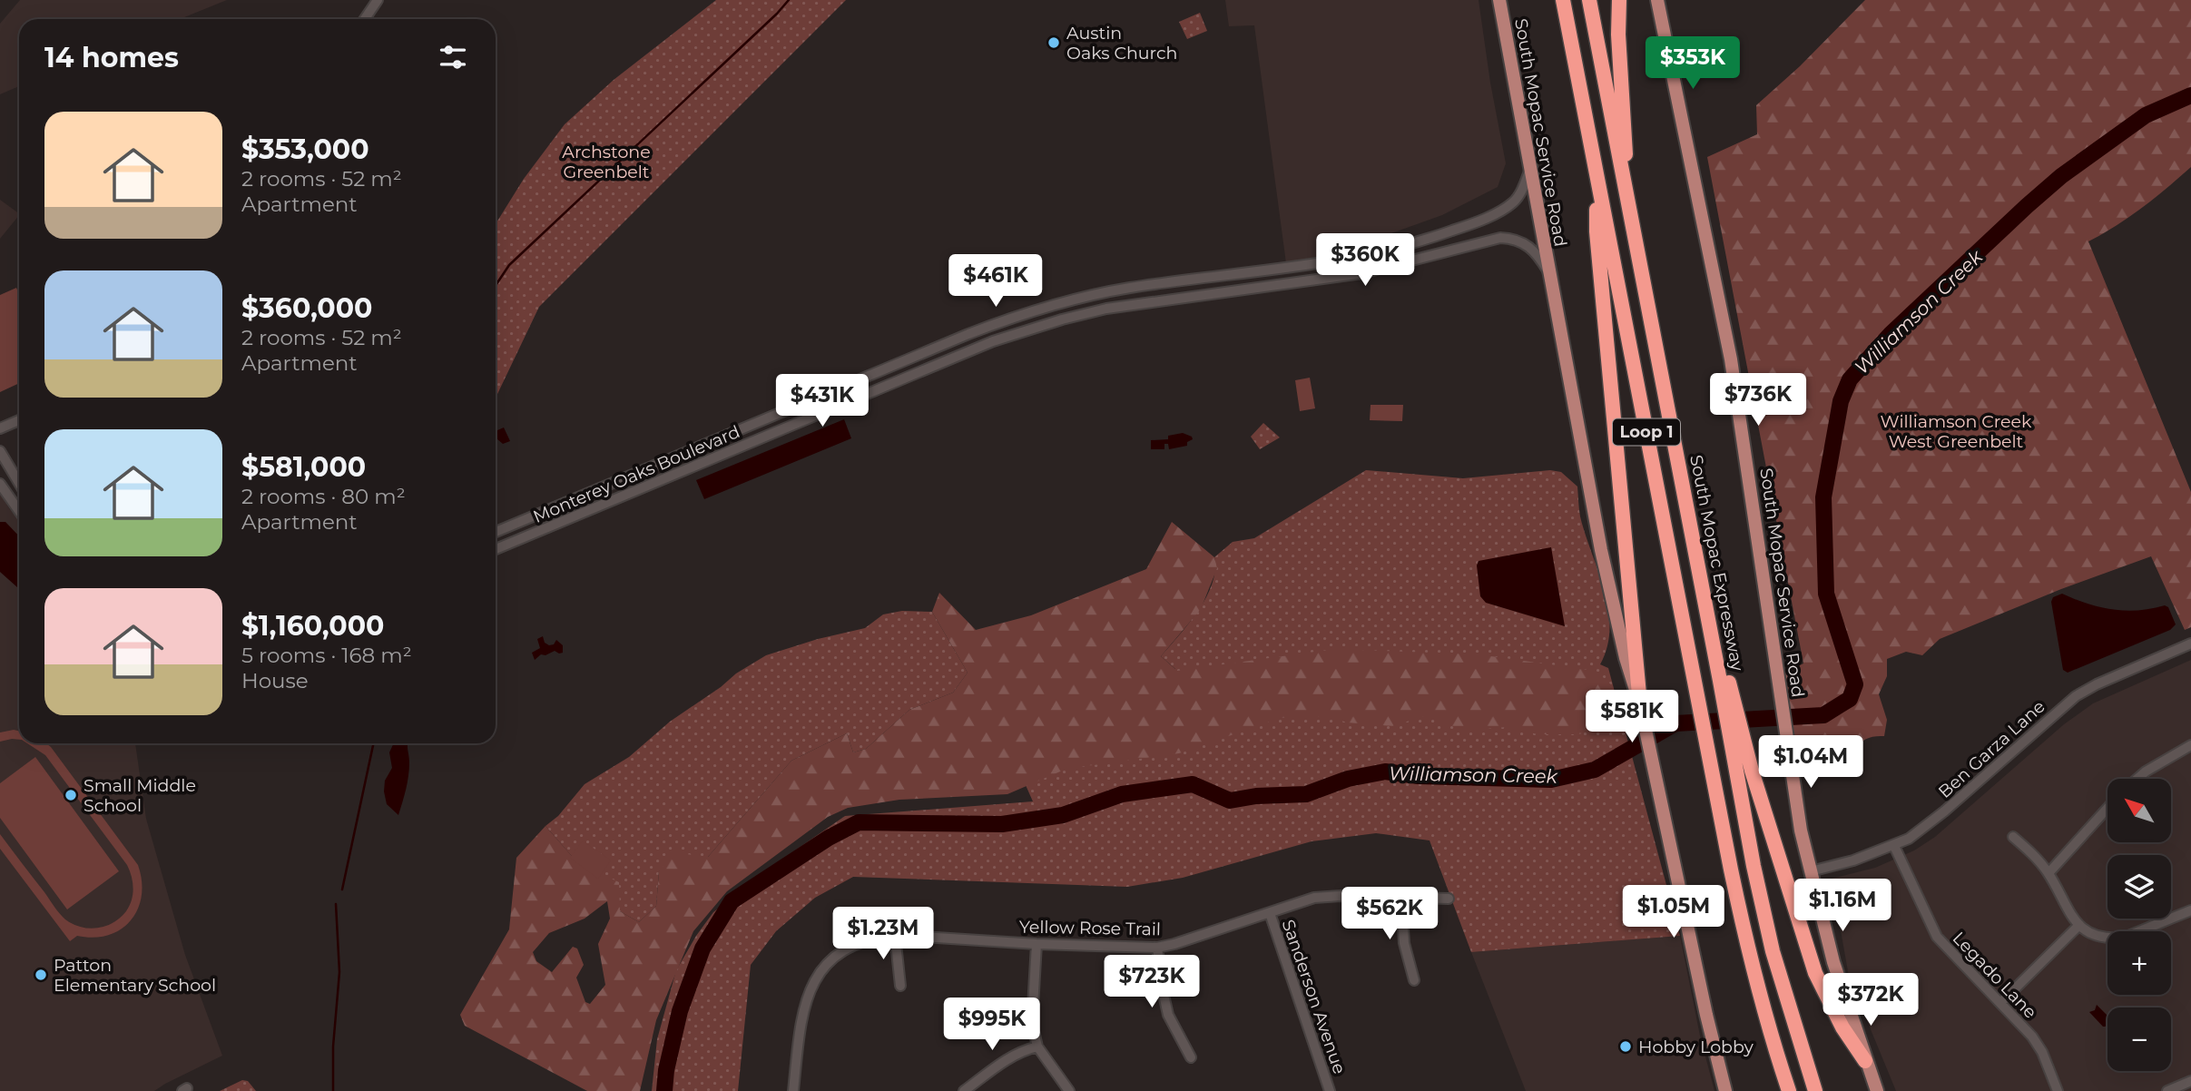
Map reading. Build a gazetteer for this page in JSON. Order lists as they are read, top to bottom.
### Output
{
  "streets": {
    "highway": ["Loop 1", "South Mopac Expressway"],
    "main road": ["South Mopac Service Road"],
    "street": [
      "Monterey Oaks Boulevard",
      "Ben Garza Lane",
      "Yellow Rose Trail",
      "Legado Lane",
      "Sanderson Avenue"
    ]
  },
  "crossings": [
    ["South Mopac Service Road", "Monterey Oaks Boulevard"],
    ["South Mopac Service Road", "Ben Garza Lane"],
    ["Ben Garza Lane", "Legado Lane"],
    ["Yellow Rose Trail", "Sanderson Avenue"]
  ],
  "water": ["Williamson Creek"],
  "parks": ["Archstone Greenbelt", "Williamson Creek West Greenbelt"],
  "places": [
    "Austin Oaks Church",
    "Small Middle School",
    "Patton Elementary School",
    "Hobby Lobby"
  ],
  "north": "top left",
  "page": {
    "heading": "14 homes",
    "price": [
      "$353K",
      "$360K",
      "$461K",
      "$736K",
      "$431K",
      "$581K",
      "$1.04M",
      "$1.16M",
      "$1.05M",
      "$562K",
      "$1.23M",
      "$723K",
      "$372K",
      "$995K"
    ],
    "list": [
      {
        "name": "$353,000",
        "note": "2 rooms · 52 m² · Apartment"
      },
      {
        "name": "$360,000",
        "note": "2 rooms · 52 m² · Apartment"
      },
      {
        "name": "$581,000",
        "note": "2 rooms · 80 m² · Apartment"
      },
      {
        "name": "$1,160,000",
        "note": "5 rooms · 168 m² · House"
      }
    ],
    "map_buttons": ["+", "−"]
  }
}
